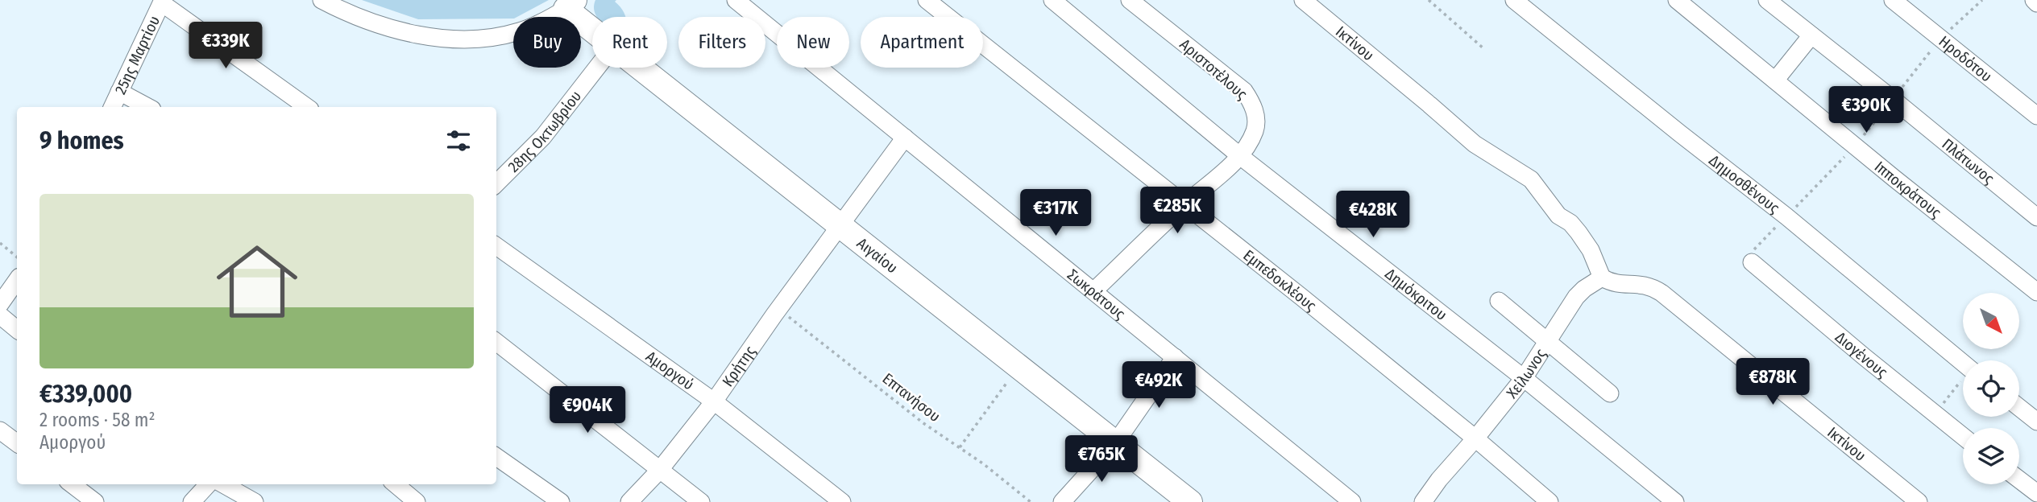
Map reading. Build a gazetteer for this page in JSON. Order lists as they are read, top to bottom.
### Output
{
  "streets": {
    "main road": ["Αιγαίου"],
    "street": [
      "Ικτίνου",
      "25ης Μαρτίου",
      "Ηροδότου",
      "Αριστοτέλους",
      "28ης Οκτωβρίου",
      "Πλάτωνος",
      "Δημοσθένους",
      "Ιπποκράτους",
      "Εμπεδοκλέους",
      "Σωκράτους",
      "Δημόκριτου",
      "Διογένους",
      "Κρήτης",
      "Αμοργού",
      "Χείλωνος"
    ],
    "path": ["Επτανήσου"]
  },
  "crossings": [
    ["Ικτίνου", "Χείλωνος"],
    ["Αριστοτέλους", "Εμπεδοκλέους"],
    ["Αριστοτέλους", "Σωκράτους"],
    ["Αριστοτέλους", "Δημόκριτου"],
    ["Αιγαίου", "Κρήτης"],
    ["Εμπεδοκλέους", "Χείλωνος"],
    ["Σωκράτους", "Κρήτης"],
    ["Δημόκριτου", "Χείλωνος"],
    ["Κρήτης", "Αμοργού"],
    ["Κρήτης", "Επτανήσου"]
  ],
  "north": "bottom right",
  "page": {
    "chip": [
      "Buy",
      "Rent",
      "Filters",
      "New",
      "Apartment"
    ],
    "price": [
      "€339K",
      "€390K",
      "€285K",
      "€317K",
      "€428K",
      "€878K",
      "€492K",
      "€904K",
      "€765K"
    ],
    "heading": "9 homes",
    "list": [
      {
        "name": "€339,000",
        "note": "2 rooms · 58 m² · Αμοργού"
      }
    ]
  }
}
